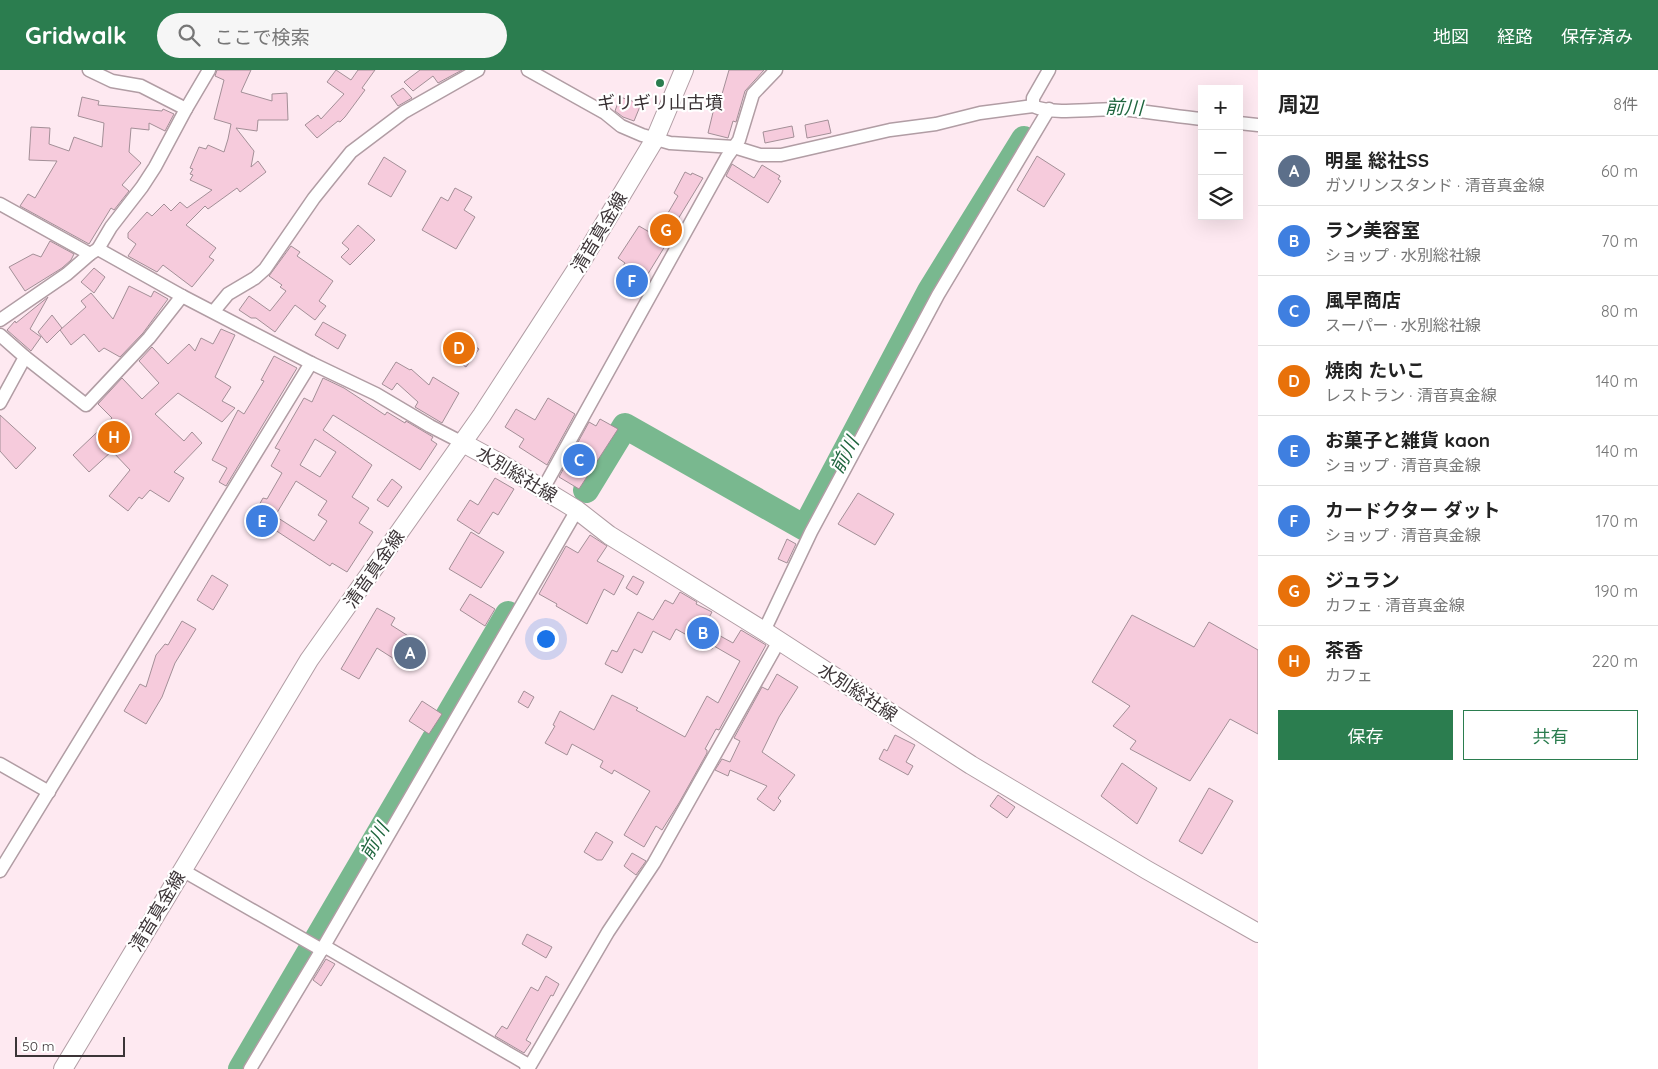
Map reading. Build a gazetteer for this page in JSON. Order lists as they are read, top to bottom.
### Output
{
  "streets": {
    "main road": ["清音真金線", "水別総社線"]
  },
  "crossings": [
    ["清音真金線", "水別総社線"]
  ],
  "water": ["前川"],
  "places": ["ギリギリ山古墳"],
  "scale_bar": "50 m",
  "page": {
    "header": "Gridwalk",
    "search": "ここで検索",
    "nav": ["地図", "経路", "保存済み"],
    "heading": ["周辺", "8件"],
    "map_buttons": ["+", "−"],
    "list": [
      {
        "mark": "A",
        "name": "明星 総社SS",
        "note": "ガソリンスタンド · 清音真金線",
        "value": "60 m"
      },
      {
        "mark": "B",
        "name": "ラン美容室",
        "note": "ショップ · 水別総社線",
        "value": "70 m"
      },
      {
        "mark": "C",
        "name": "風早商店",
        "note": "スーパー · 水別総社線",
        "value": "80 m"
      },
      {
        "mark": "D",
        "name": "焼肉 たいこ",
        "note": "レストラン · 清音真金線",
        "value": "140 m"
      },
      {
        "mark": "E",
        "name": "お菓子と雑貨 kaon",
        "note": "ショップ · 清音真金線",
        "value": "140 m"
      },
      {
        "mark": "F",
        "name": "カードクター ダット",
        "note": "ショップ · 清音真金線",
        "value": "170 m"
      },
      {
        "mark": "G",
        "name": "ジュラン",
        "note": "カフェ · 清音真金線",
        "value": "190 m"
      },
      {
        "mark": "H",
        "name": "茶香",
        "note": "カフェ",
        "value": "220 m"
      }
    ],
    "pins": [
      "G",
      "F",
      "D",
      "H",
      "C",
      "E",
      "B",
      "A"
    ],
    "buttons": ["保存", "共有"],
    "scale": "50 m"
  }
}
